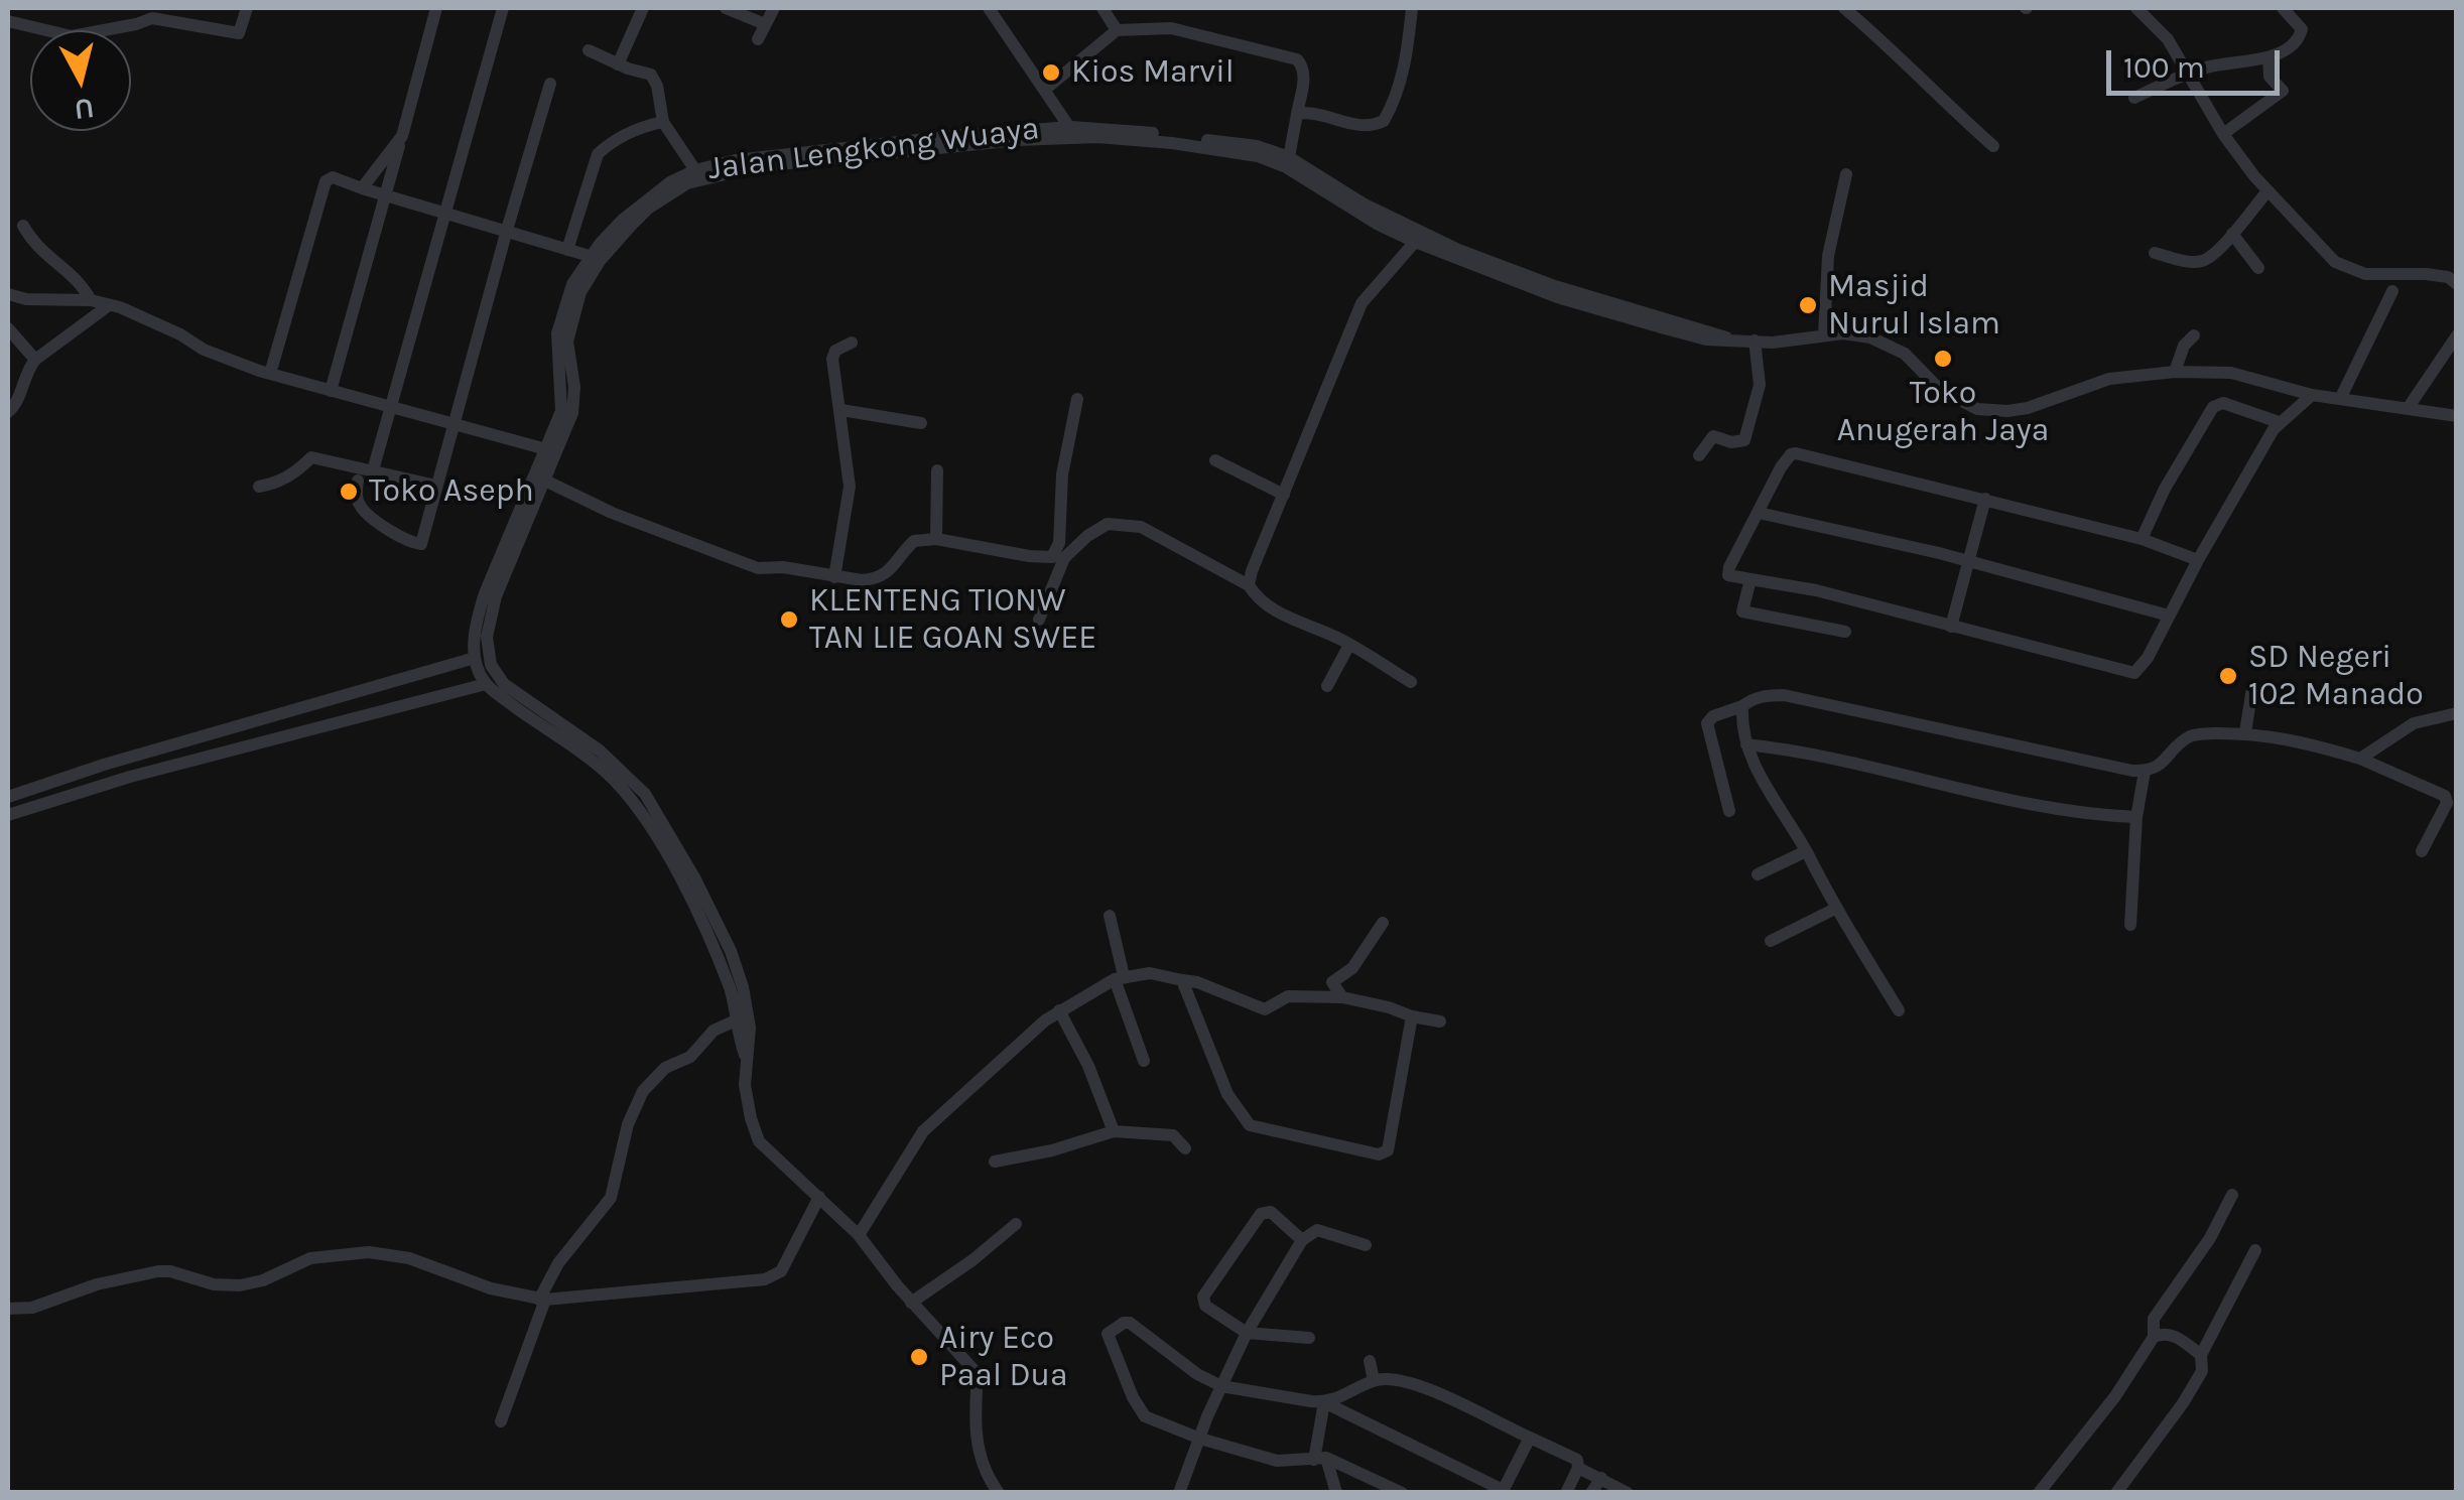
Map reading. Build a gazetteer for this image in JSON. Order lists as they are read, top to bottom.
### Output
{
  "streets": {
    "street": ["Jalan Lengkong Wuaya"]
  },
  "places": [
    "Kios Marvil",
    "Masjid Nurul Islam",
    "Toko Anugerah Jaya",
    "Toko Aseph",
    "KLENTENG TIONW TAN LIE GOAN SWEE",
    "SD Negeri 102 Manado",
    "Airy Eco Paal Dua"
  ],
  "scale_bar": "100 m",
  "north": "bottom"
}
